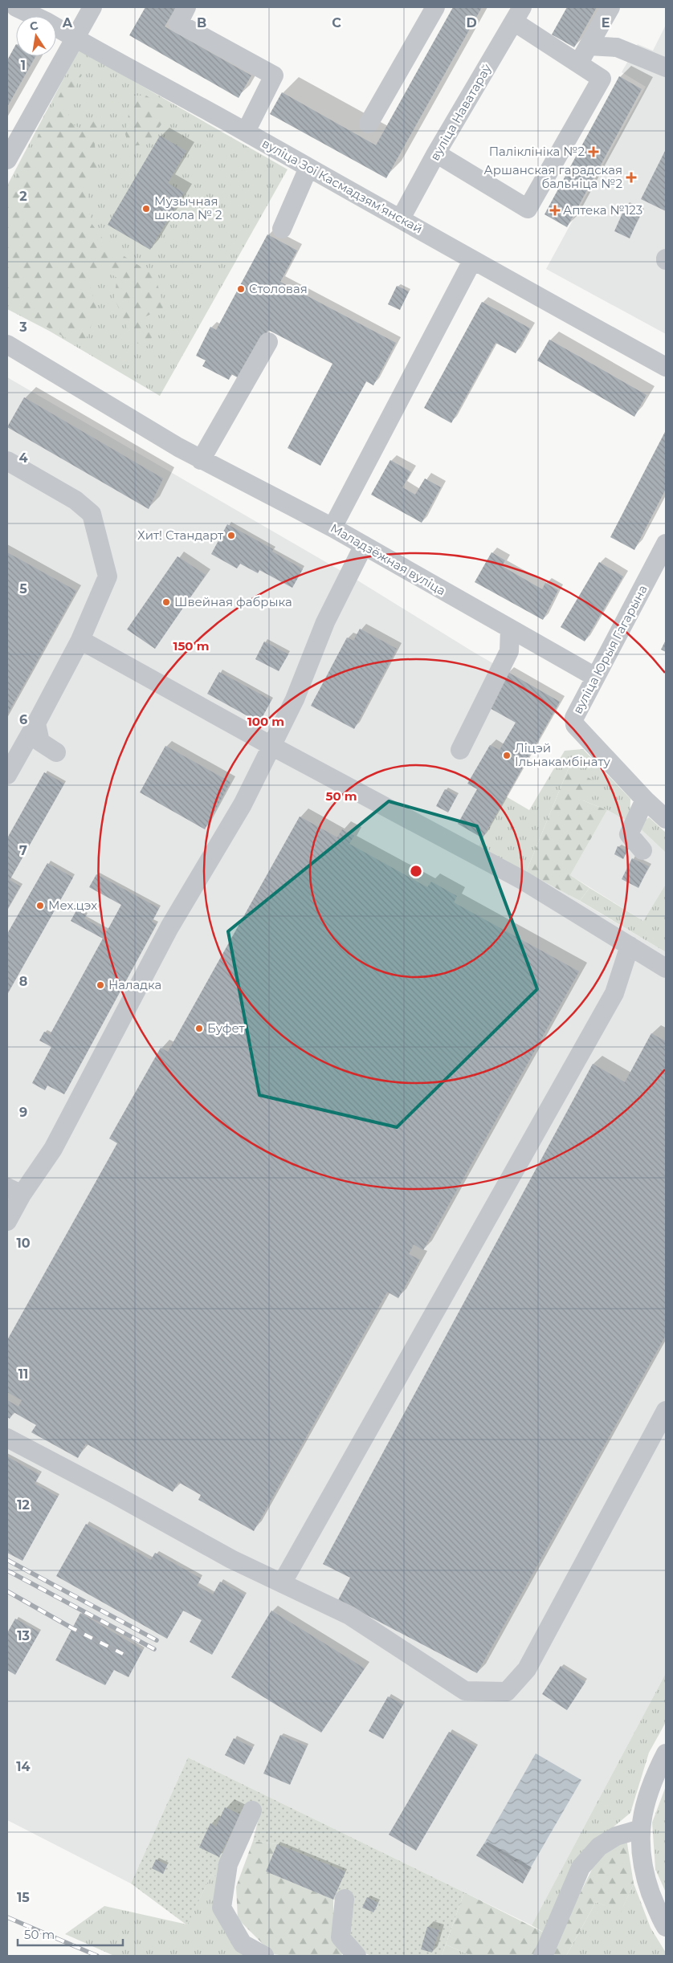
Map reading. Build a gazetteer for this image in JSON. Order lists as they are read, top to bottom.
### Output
{
  "streets": {
    "street": [
      "вуліца Наватараў",
      "вуліца Зоі Касмадзямʼянскай",
      "Маладзёжная вуліца",
      "вуліца Юрыя Гагарына"
    ]
  },
  "crossings": [
    ["вуліца Наватараў", "вуліца Зоі Касмадзямʼянскай"],
    ["Маладзёжная вуліца", "вуліца Юрыя Гагарына"]
  ],
  "places": {
    "health": ["Паліклініка №2", "Аршанская гарадская бальніца №2", "Аптека №123"],
    "other": [
      "Музычная школа № 2",
      "Столовая",
      "Хит! Стандарт",
      "Швейная фабрыка",
      "Ліцэй Ільнакамбінату",
      "Мех.цэх",
      "Наладка",
      "Буфет"
    ]
  },
  "scale_bar": "50 m",
  "north": "top",
  "grid": {
    "columns": [
      "A",
      "B",
      "C",
      "D",
      "E"
    ],
    "rows": [
      "1",
      "2",
      "3",
      "4",
      "5",
      "6",
      "7",
      "8",
      "9",
      "10",
      "11",
      "12",
      "13",
      "14",
      "15"
    ]
  },
  "rings": ["150 m", "100 m", "50 m"]
}
